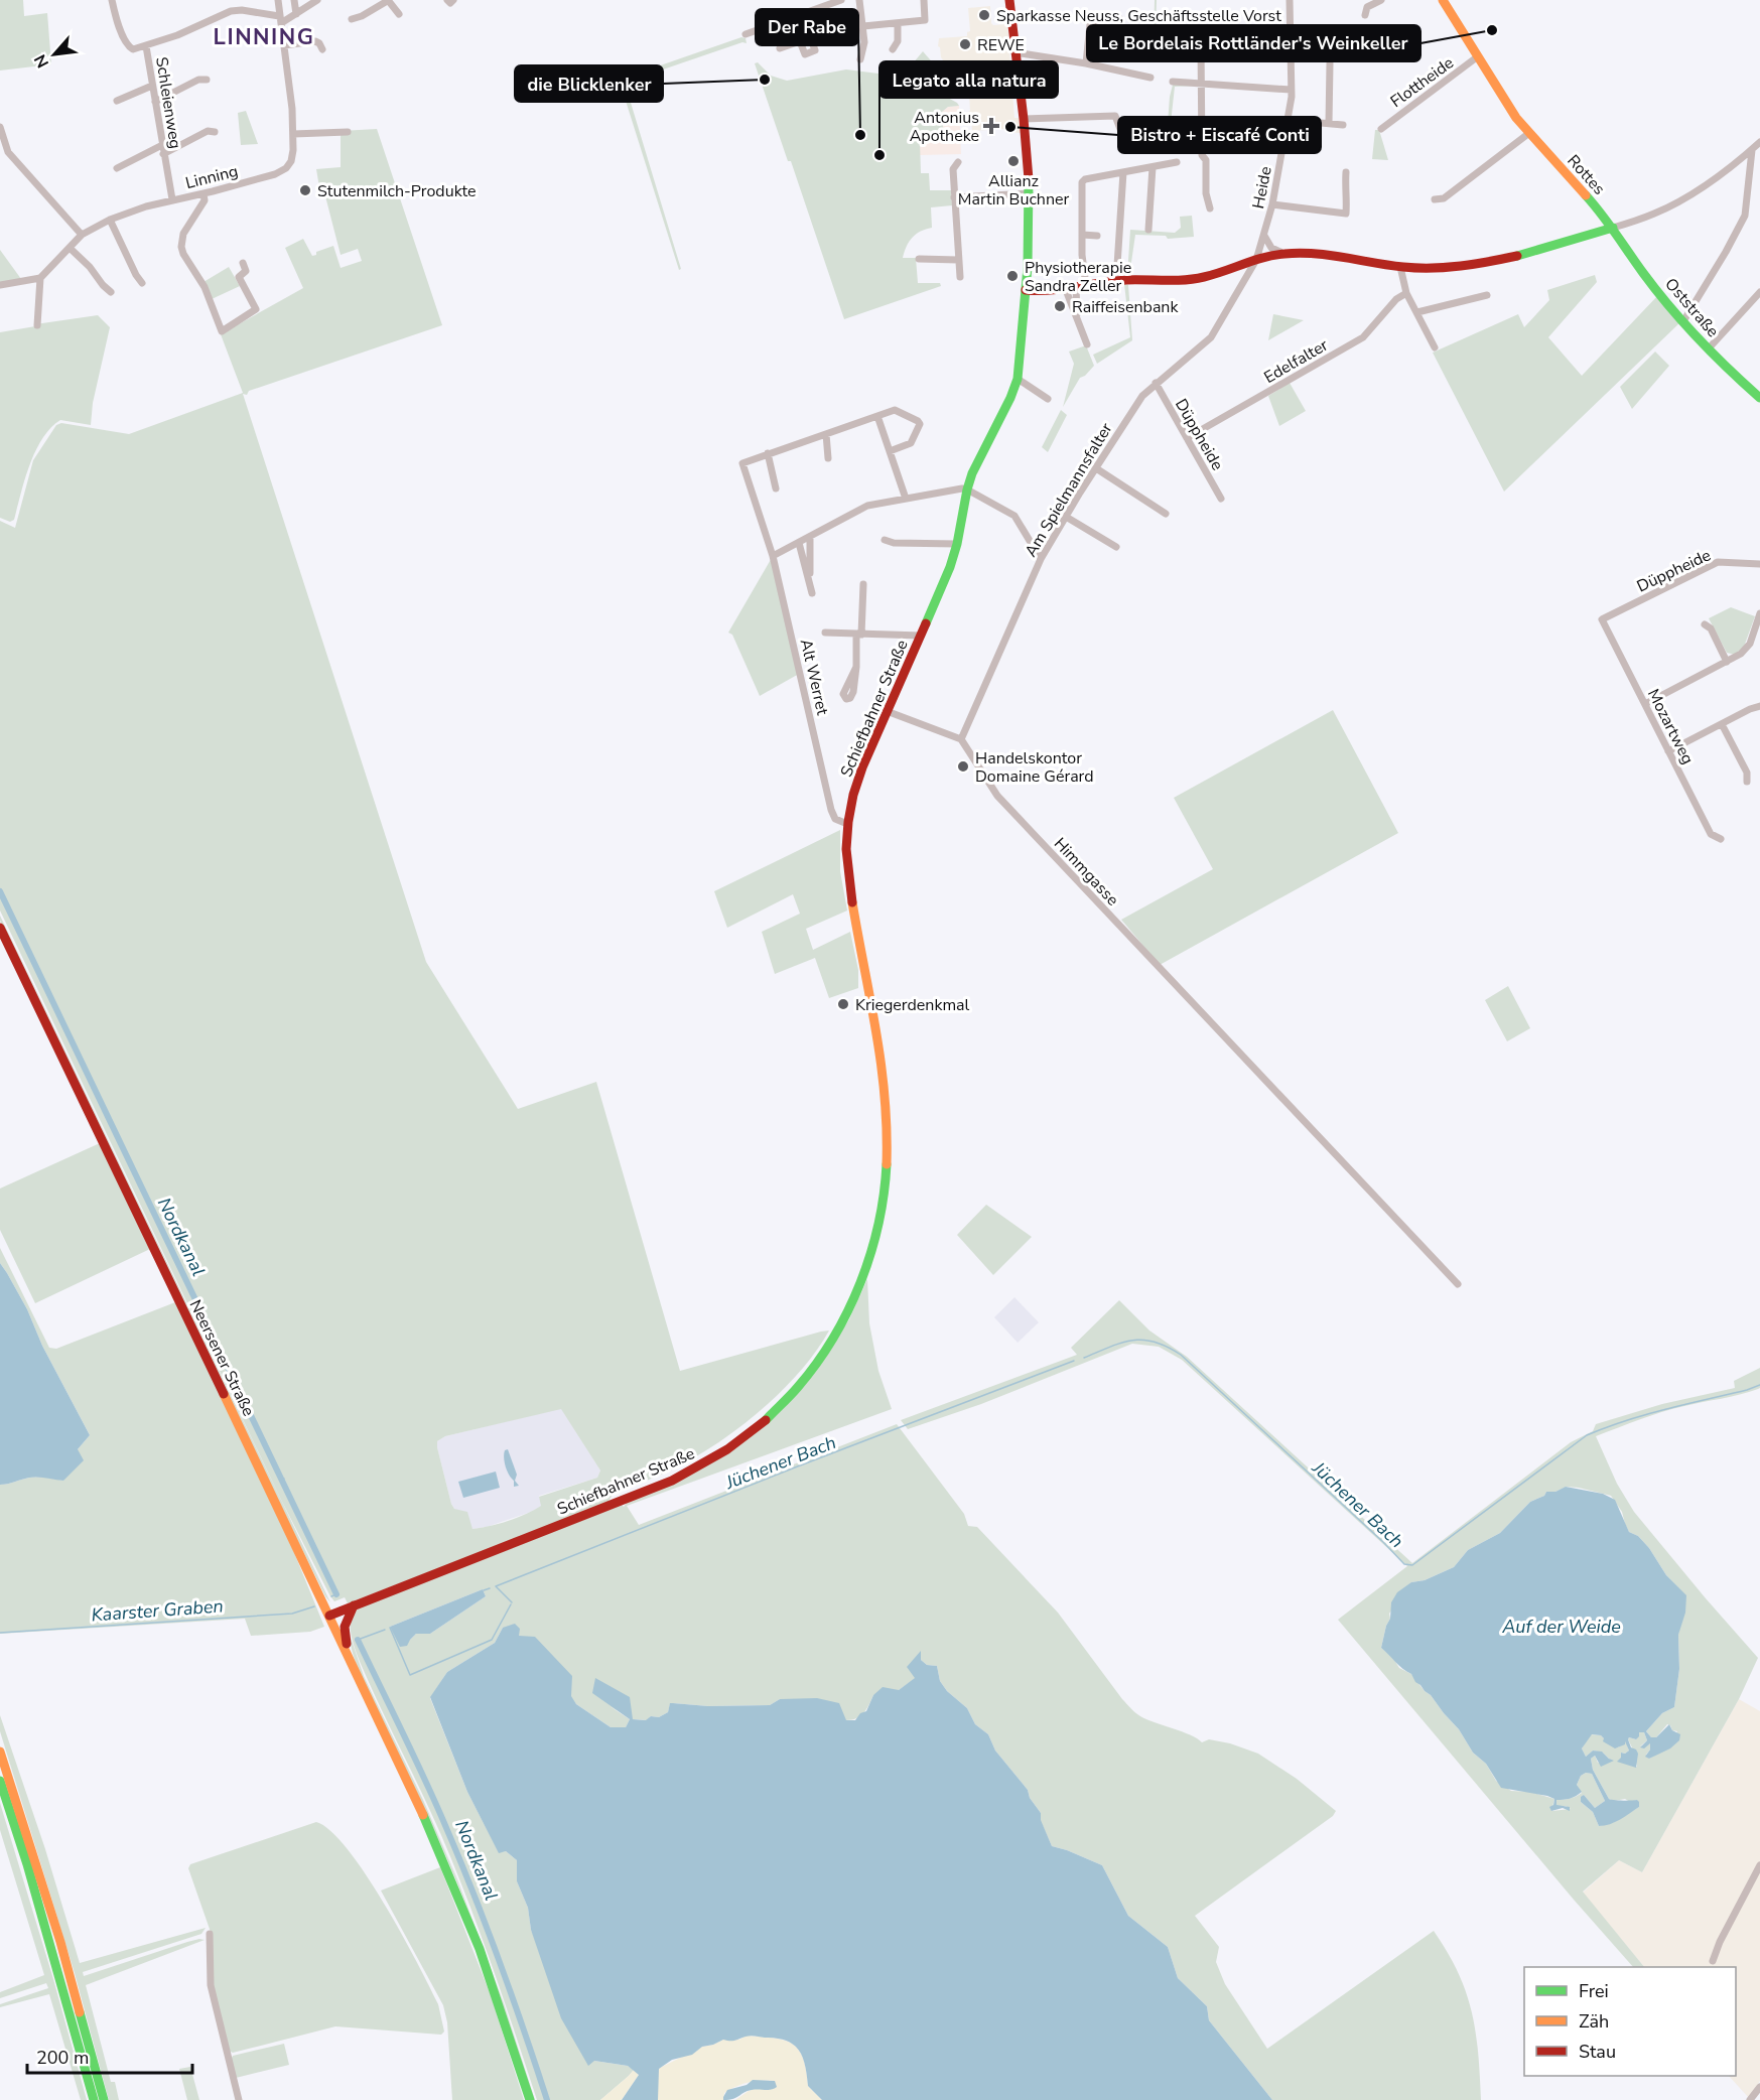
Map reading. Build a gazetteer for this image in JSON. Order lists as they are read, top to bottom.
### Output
{
  "streets": {
    "main road": [
      "Rottes",
      "Oststraße",
      "Schiefbahner Straße",
      "Neersener Straße"
    ],
    "street": [
      "Flottheide",
      "Schleienweg",
      "Linning",
      "Heide",
      "Edelfalter",
      "Düppheide",
      "Am Spielmannsfalter",
      "Alt Werret",
      "Mozartweg",
      "Himmgasse"
    ]
  },
  "crossings": [
    ["Flottheide", "Rottes"],
    ["Schleienweg", "Linning"],
    ["Rottes", "Oststraße"],
    ["Heide", "Am Spielmannsfalter"],
    ["Edelfalter", "Düppheide"],
    ["Düppheide", "Am Spielmannsfalter"],
    ["Düppheide", "Mozartweg"],
    ["Am Spielmannsfalter", "Himmgasse"],
    ["Alt Werret", "Schiefbahner Straße"],
    ["Schiefbahner Straße", "Neersener Straße"]
  ],
  "districts": ["LINNING"],
  "water": [
    "Nordkanal",
    "Jüchener Bach",
    "Kaarster Graben",
    "Auf der Weide"
  ],
  "places": {
    "other": [
      "Sparkasse Neuss, Geschäftsstelle Vorst",
      "Le Bordelais Rottländer's Weinkeller",
      "REWE",
      "die Blicklenker",
      "Bistro + Eiscafé Conti",
      "Der Rabe",
      "Legato alla natura",
      "Allianz Martin Buchner",
      "Stutenmilch-Produkte",
      "Physiotherapie Sandra Zeller",
      "Raiffeisenbank",
      "Handelskontor Domaine Gérard",
      "Kriegerdenkmal"
    ],
    "health": ["Antonius Apotheke"]
  },
  "legend": ["Frei", "Zäh", "Stau"],
  "scale_bar": "200 m",
  "north": "bottom left"
}
